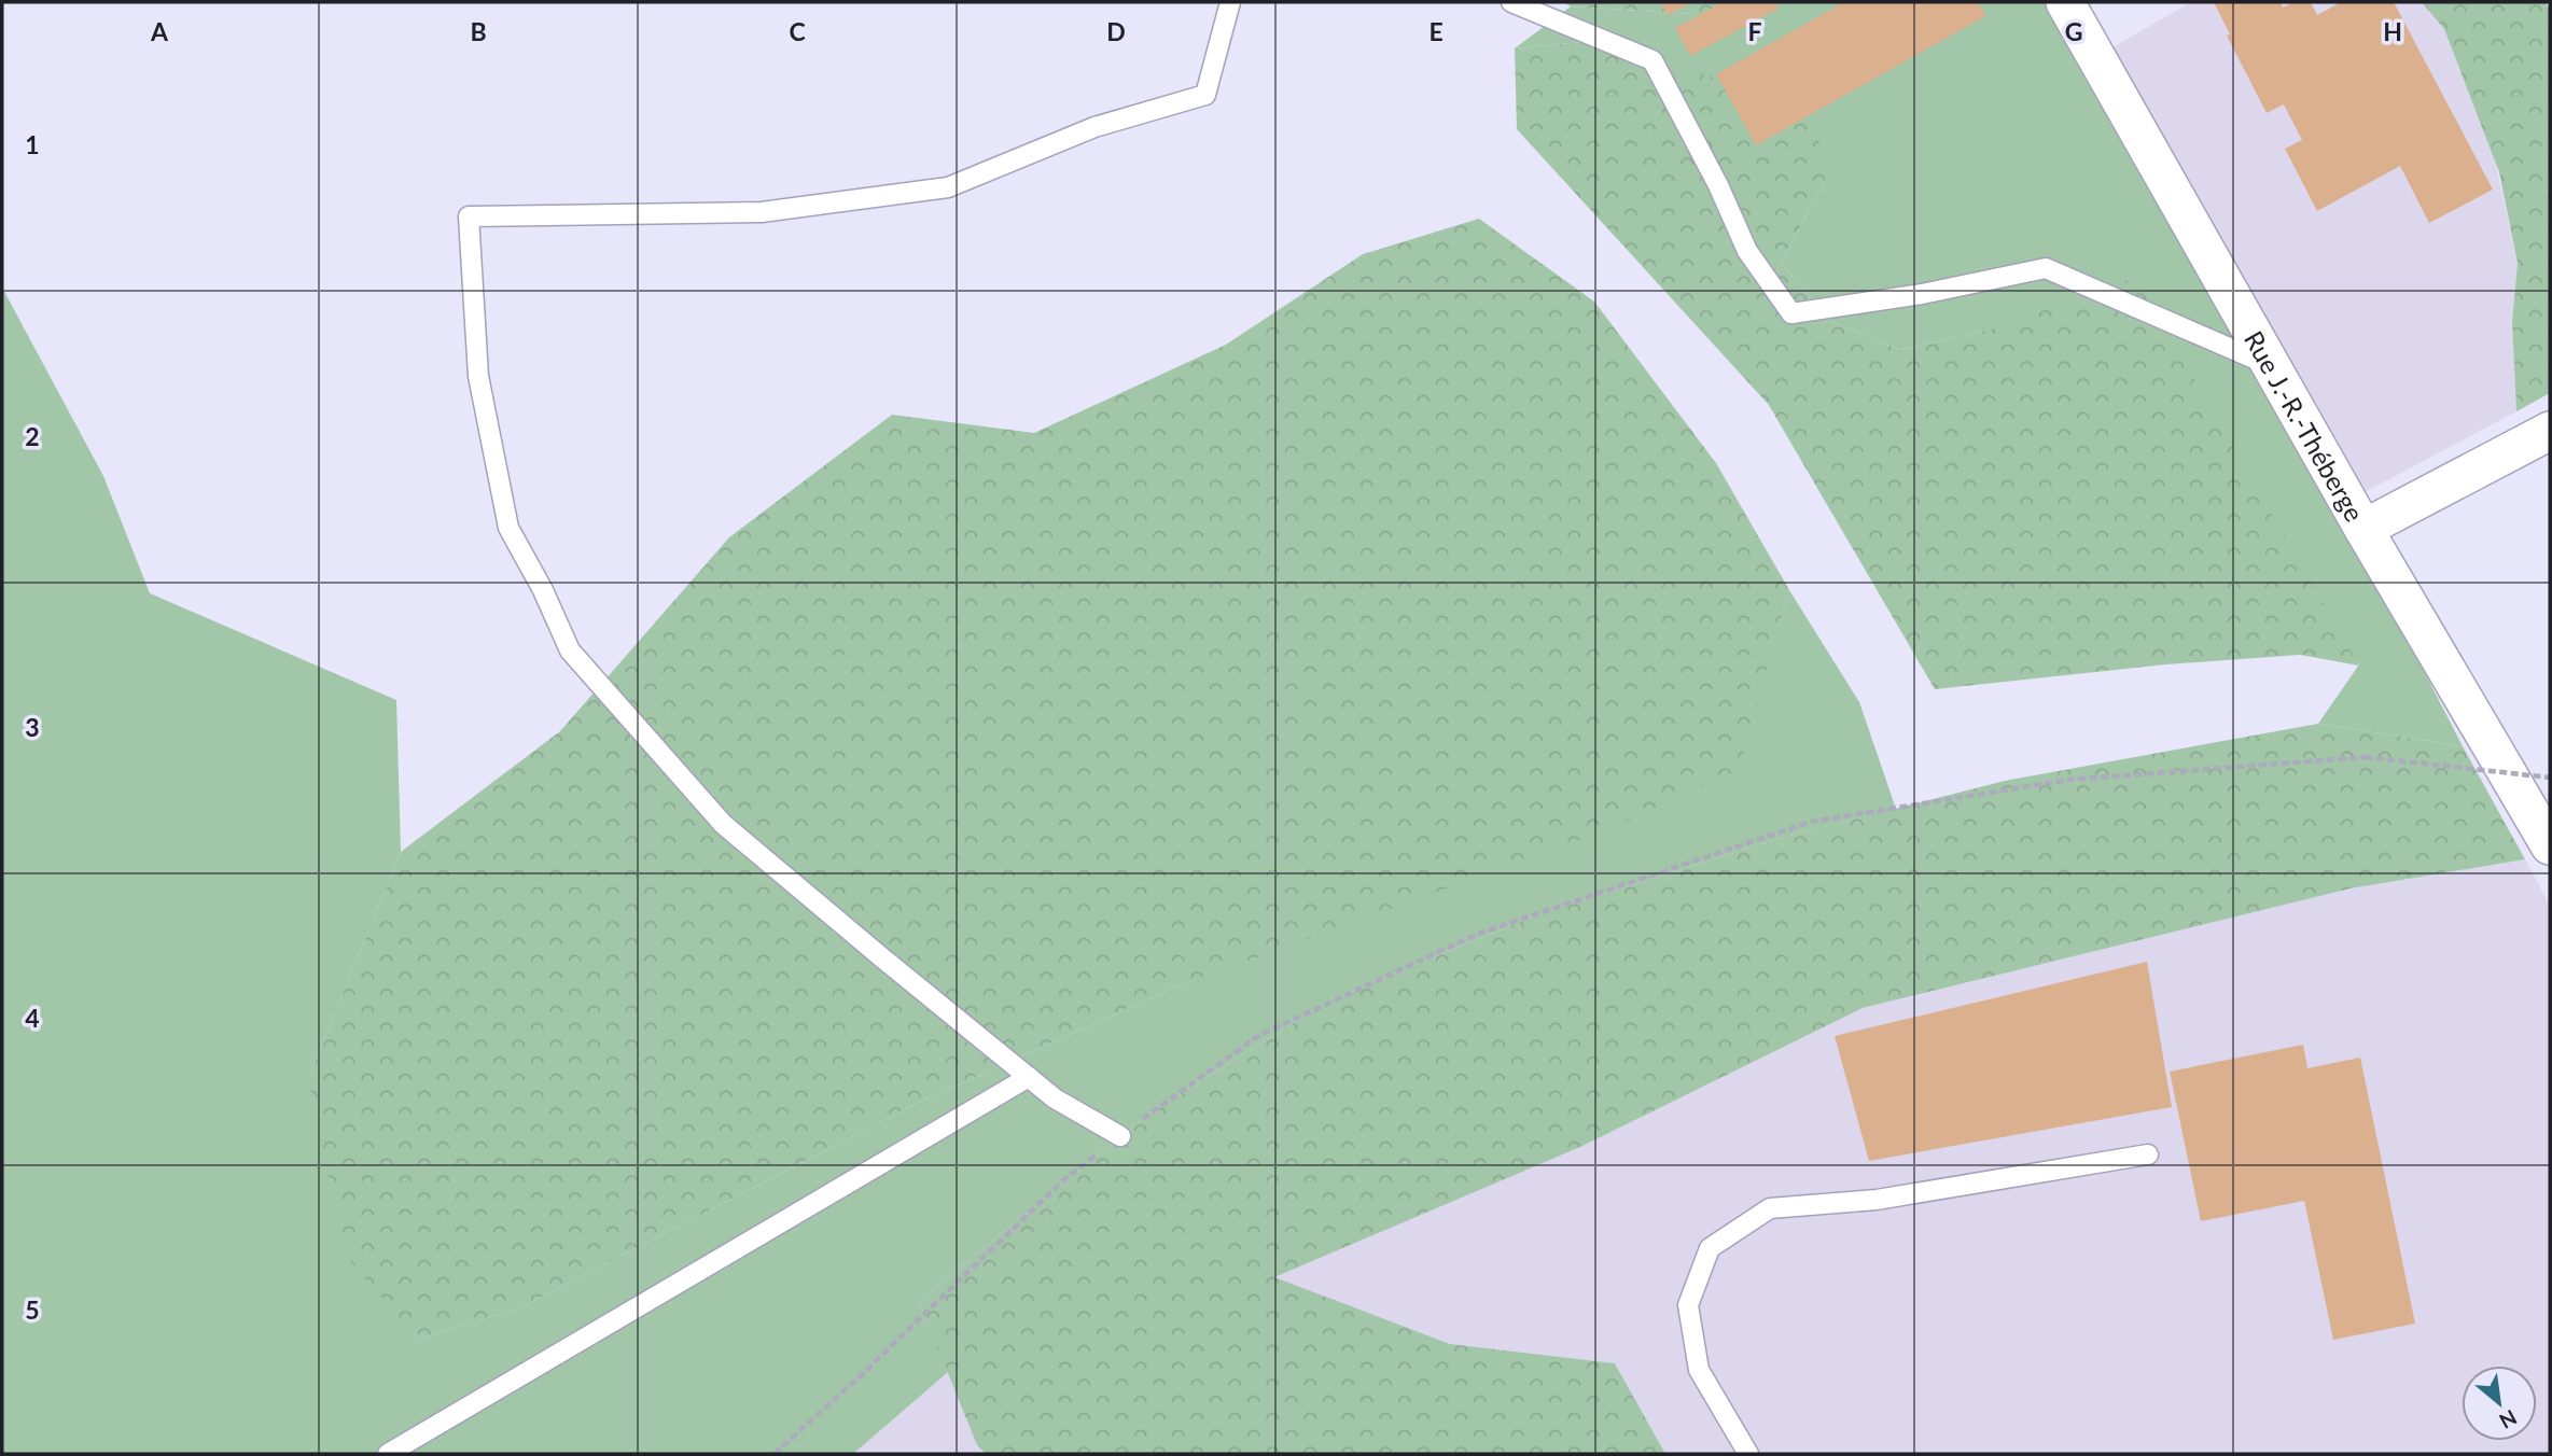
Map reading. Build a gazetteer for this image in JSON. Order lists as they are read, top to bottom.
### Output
{
  "streets": {
    "street": ["Rue J.-R.-Théberge"]
  },
  "north": "bottom right",
  "grid": {
    "columns": [
      "A",
      "B",
      "C",
      "D",
      "E",
      "F",
      "G",
      "H"
    ],
    "rows": [
      "1",
      "2",
      "3",
      "4",
      "5"
    ]
  }
}
